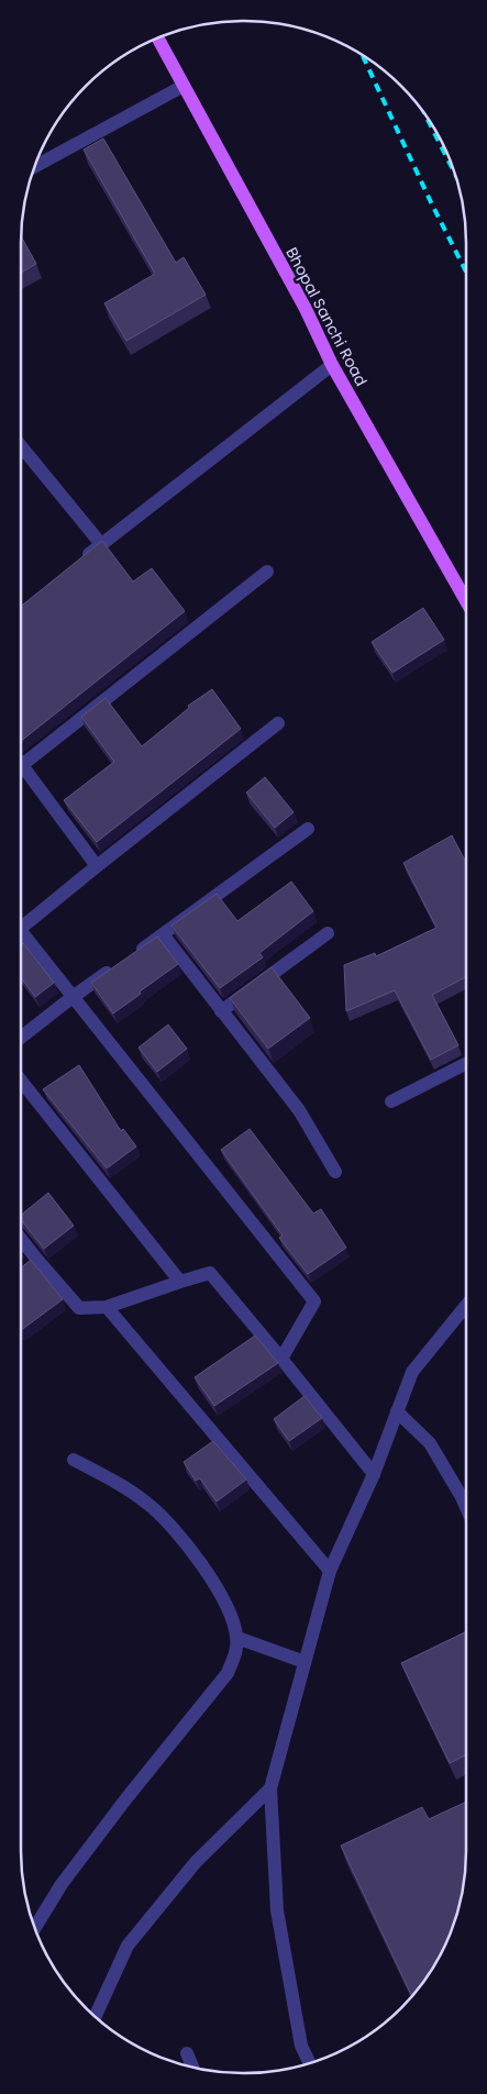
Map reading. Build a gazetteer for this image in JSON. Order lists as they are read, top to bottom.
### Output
{
  "streets": {
    "main road": ["Bhopal Sanchi Road"]
  }
}
